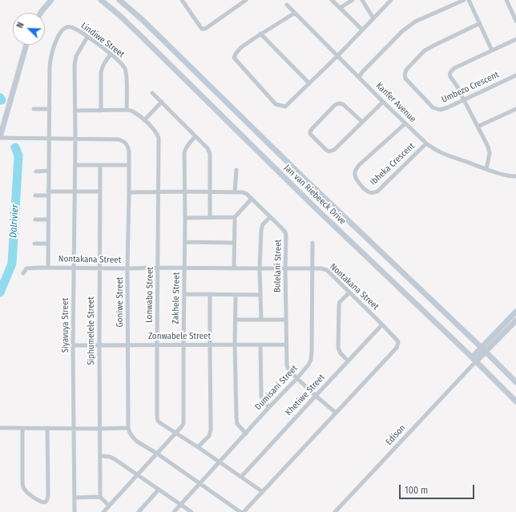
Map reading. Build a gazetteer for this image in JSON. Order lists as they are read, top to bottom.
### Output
{
  "streets": {
    "main road": ["Jan van Riebeeck Drive"],
    "street": [
      "Lindiwe Street",
      "Umbezo Crescent",
      "Kanfer Avenue",
      "Ibheka Crescent",
      "Nontakana Street",
      "Bulelani Street",
      "Lonwabo Street",
      "Zakhele Street",
      "Goniwe Street",
      "Siyavuya Street",
      "Siphumelele Street",
      "Zonwabele Street",
      "Dumisani Street",
      "Khetiwe Street",
      "Edison"
    ]
  },
  "crossings": [
    ["Lindiwe Street", "Nontakana Street"],
    ["Lindiwe Street", "Lonwabo Street"],
    ["Lindiwe Street", "Goniwe Street"],
    ["Lindiwe Street", "Siyavuya Street"],
    ["Kanfer Avenue", "Ibheka Crescent"],
    ["Jan van Riebeeck Drive", "Edison"],
    ["Nontakana Street", "Bulelani Street"],
    ["Nontakana Street", "Lonwabo Street"],
    ["Nontakana Street", "Zakhele Street"],
    ["Nontakana Street", "Goniwe Street"],
    ["Nontakana Street", "Siyavuya Street"],
    ["Nontakana Street", "Siphumelele Street"],
    ["Nontakana Street", "Dumisani Street"],
    ["Nontakana Street", "Khetiwe Street"],
    ["Bulelani Street", "Lonwabo Street"],
    ["Bulelani Street", "Zakhele Street"],
    ["Bulelani Street", "Goniwe Street"],
    ["Bulelani Street", "Zonwabele Street"],
    ["Bulelani Street", "Dumisani Street"],
    ["Bulelani Street", "Khetiwe Street"],
    ["Lonwabo Street", "Zakhele Street"],
    ["Lonwabo Street", "Siyavuya Street"],
    ["Lonwabo Street", "Zonwabele Street"],
    ["Lonwabo Street", "Dumisani Street"],
    ["Lonwabo Street", "Khetiwe Street"],
    ["Zakhele Street", "Zonwabele Street"],
    ["Goniwe Street", "Siyavuya Street"],
    ["Goniwe Street", "Zonwabele Street"],
    ["Siyavuya Street", "Zonwabele Street"],
    ["Siphumelele Street", "Zonwabele Street"]
  ],
  "water": ["Dalrivier"],
  "scale_bar": "100 m",
  "north": "top left"
}
